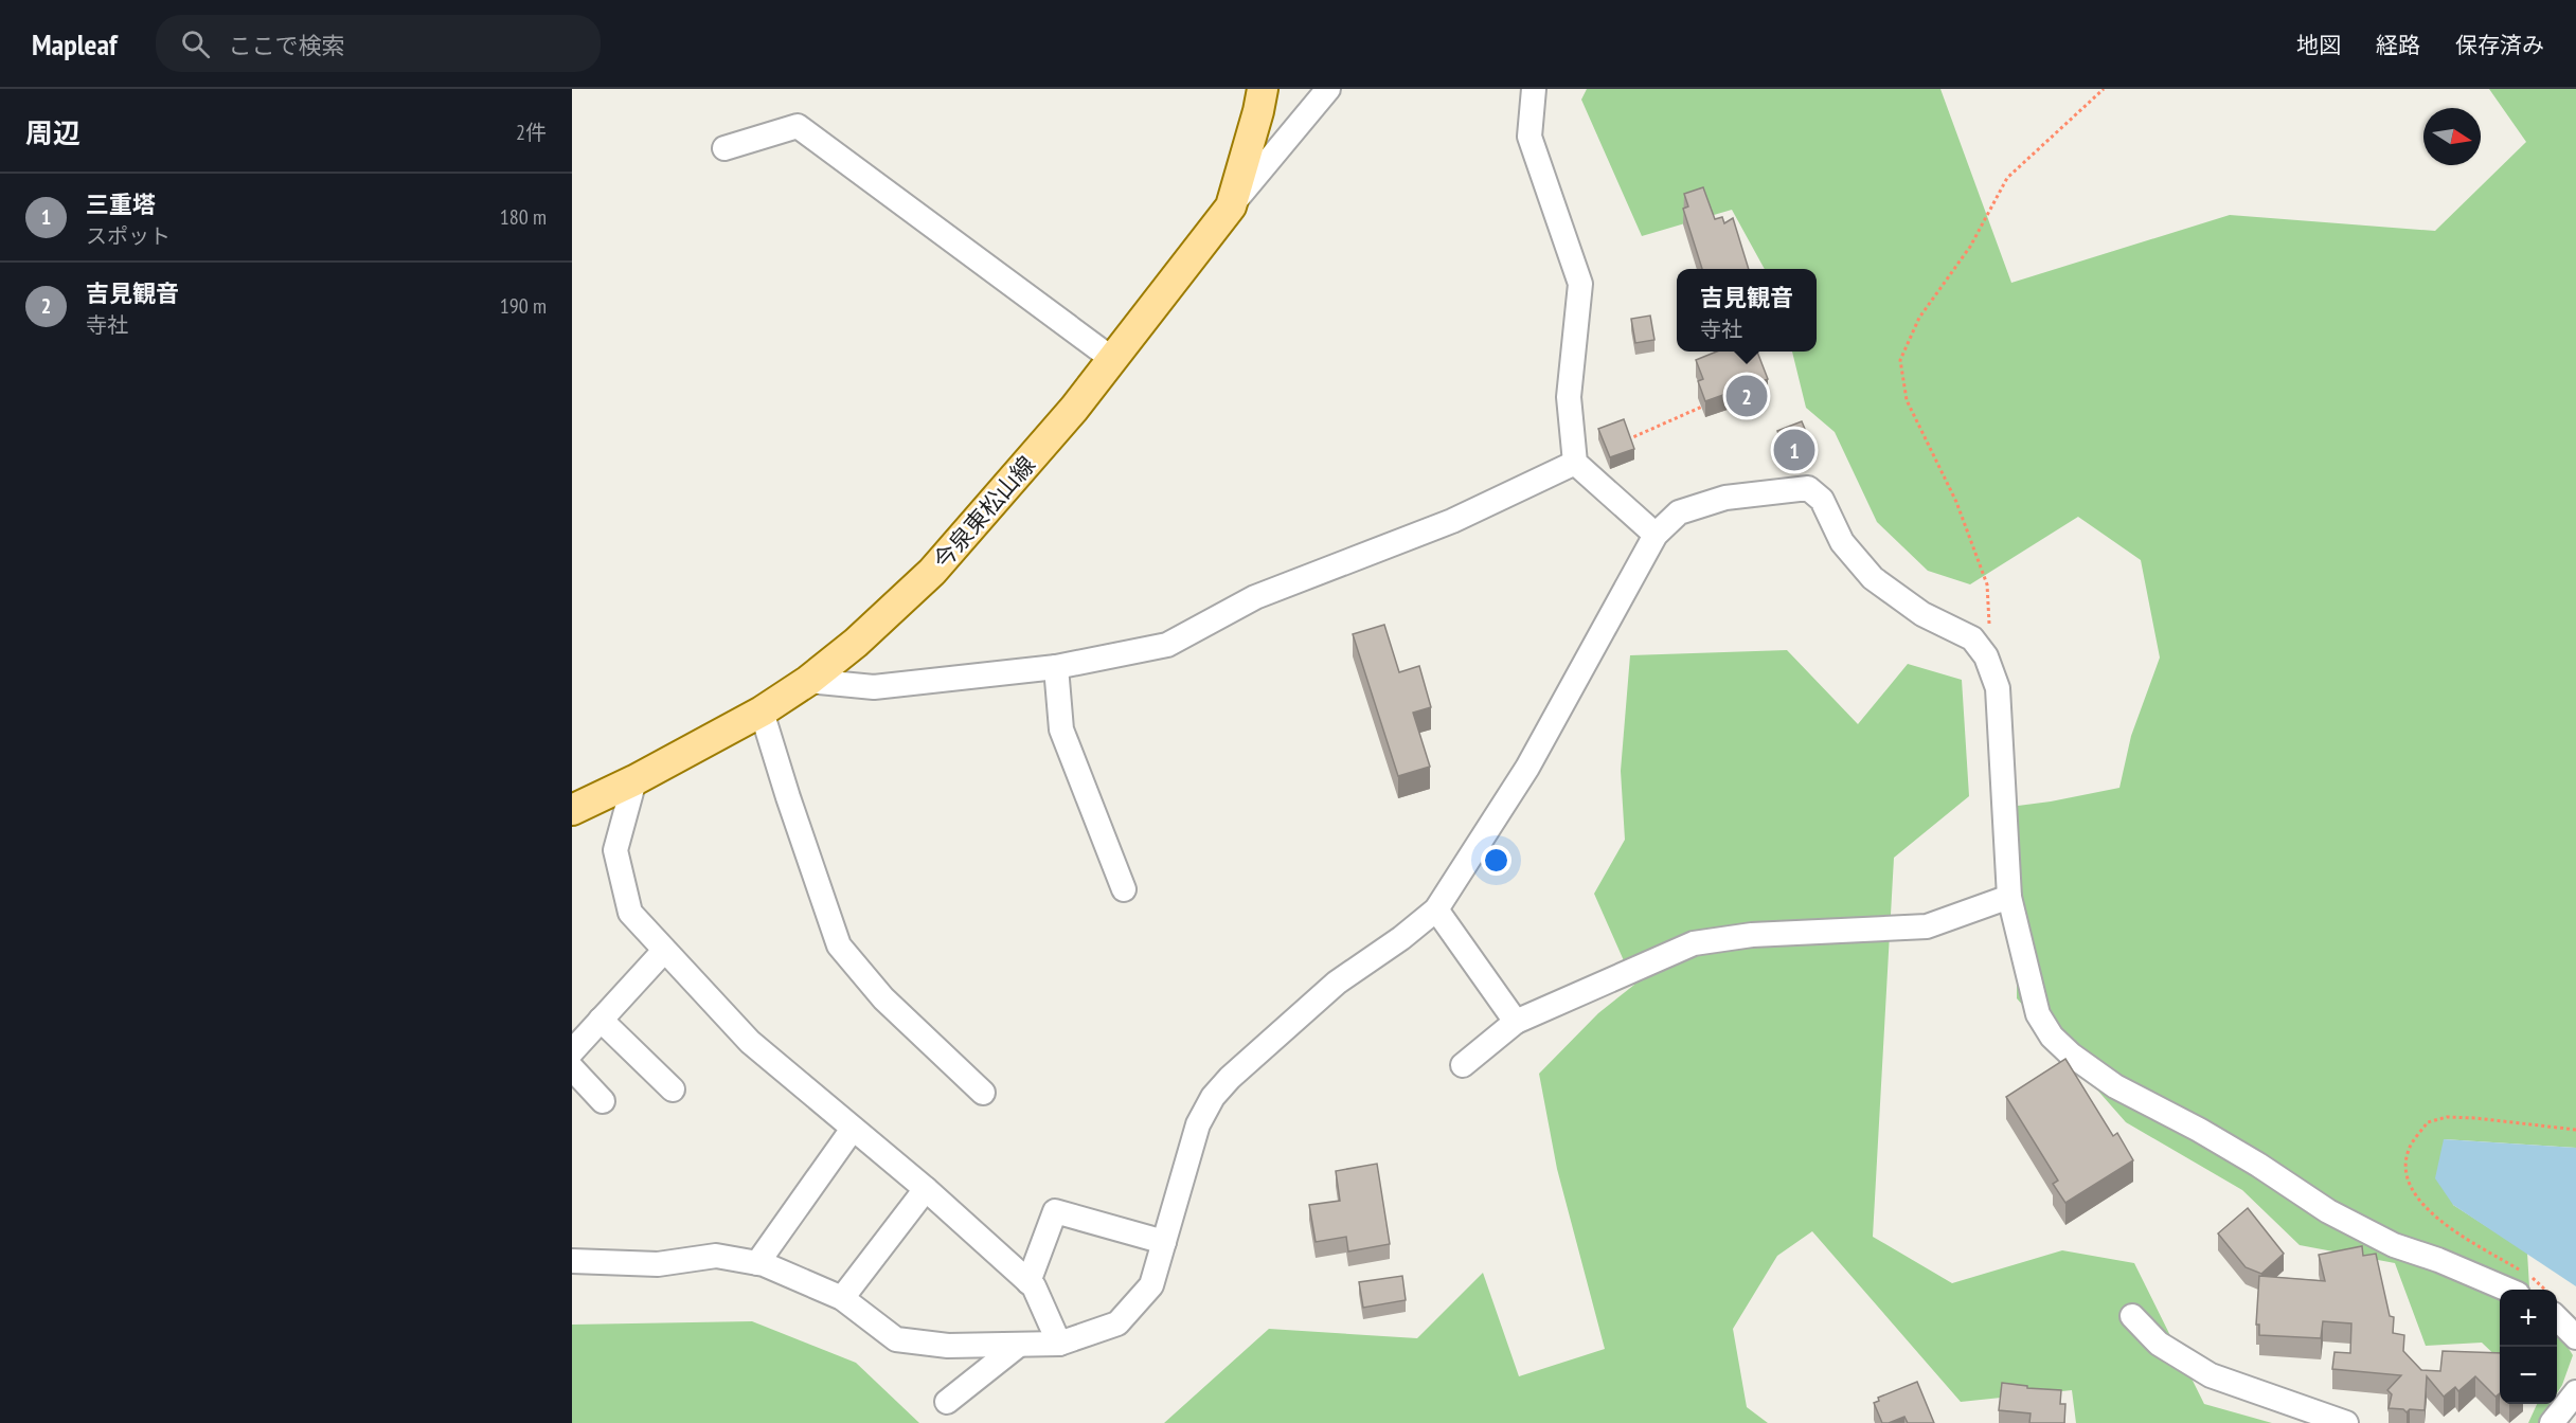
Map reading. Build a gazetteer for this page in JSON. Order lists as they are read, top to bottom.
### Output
{
  "streets": {
    "main road": ["今泉東松山線"]
  },
  "north": "right",
  "page": {
    "header": "Mapleaf",
    "search": "ここで検索",
    "nav": ["地図", "経路", "保存済み"],
    "heading": ["周辺", "2件"],
    "list": [
      {
        "mark": "1",
        "name": "三重塔",
        "note": "スポット",
        "value": "180 m"
      },
      {
        "mark": "2",
        "name": "吉見観音",
        "note": "寺社",
        "value": "190 m"
      }
    ],
    "popup": ["吉見観音", "寺社"],
    "pins": ["2", "1"],
    "map_buttons": ["+", "−"]
  }
}
